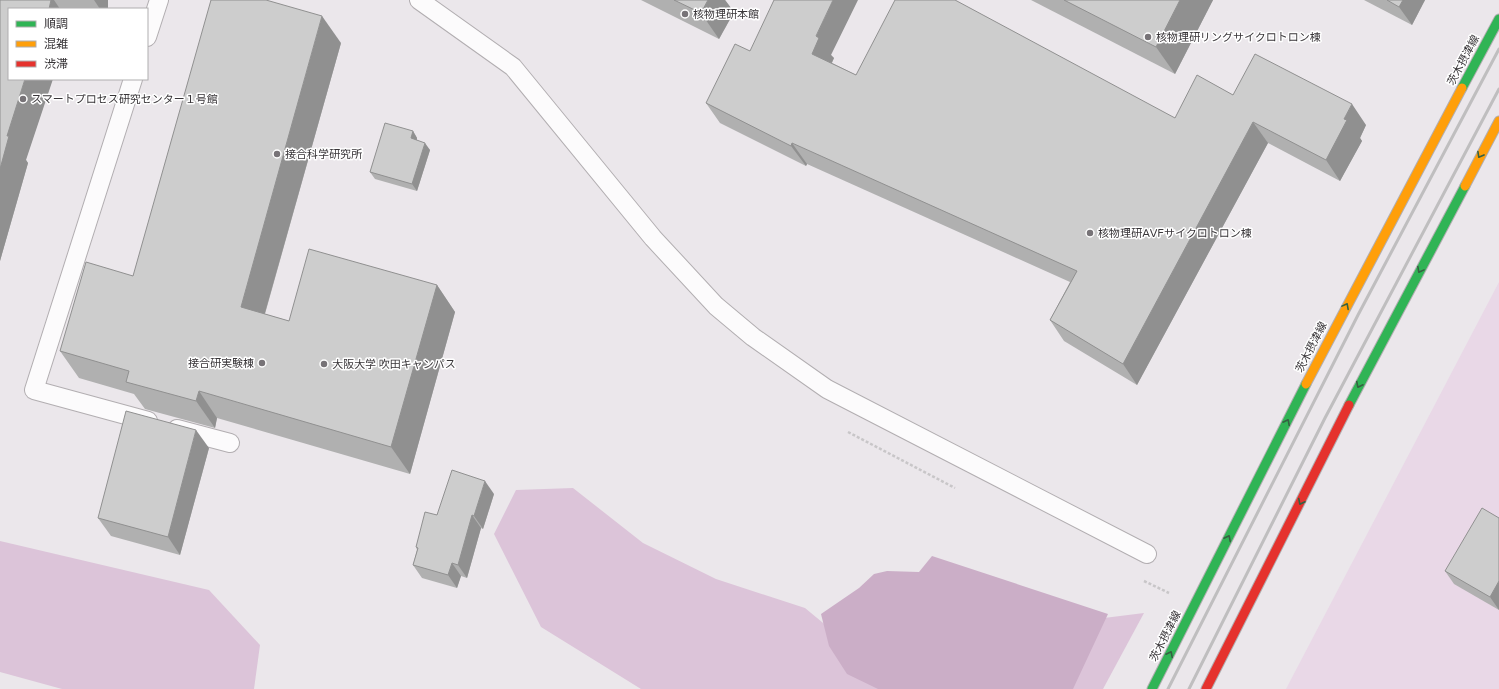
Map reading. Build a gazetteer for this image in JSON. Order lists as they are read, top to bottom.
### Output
{
  "streets": {
    "main road": ["茨木摂津線"]
  },
  "places": [
    "核物理研本館",
    "核物理研リングサイクロトロン棟",
    "スマートプロセス研究センター１号館",
    "接合科学研究所",
    "核物理研AVFサイクロトロン棟",
    "接合研実験棟",
    "大阪大学 吹田キャンパス"
  ],
  "legend": ["順調", "混雑", "渋滞"]
}
